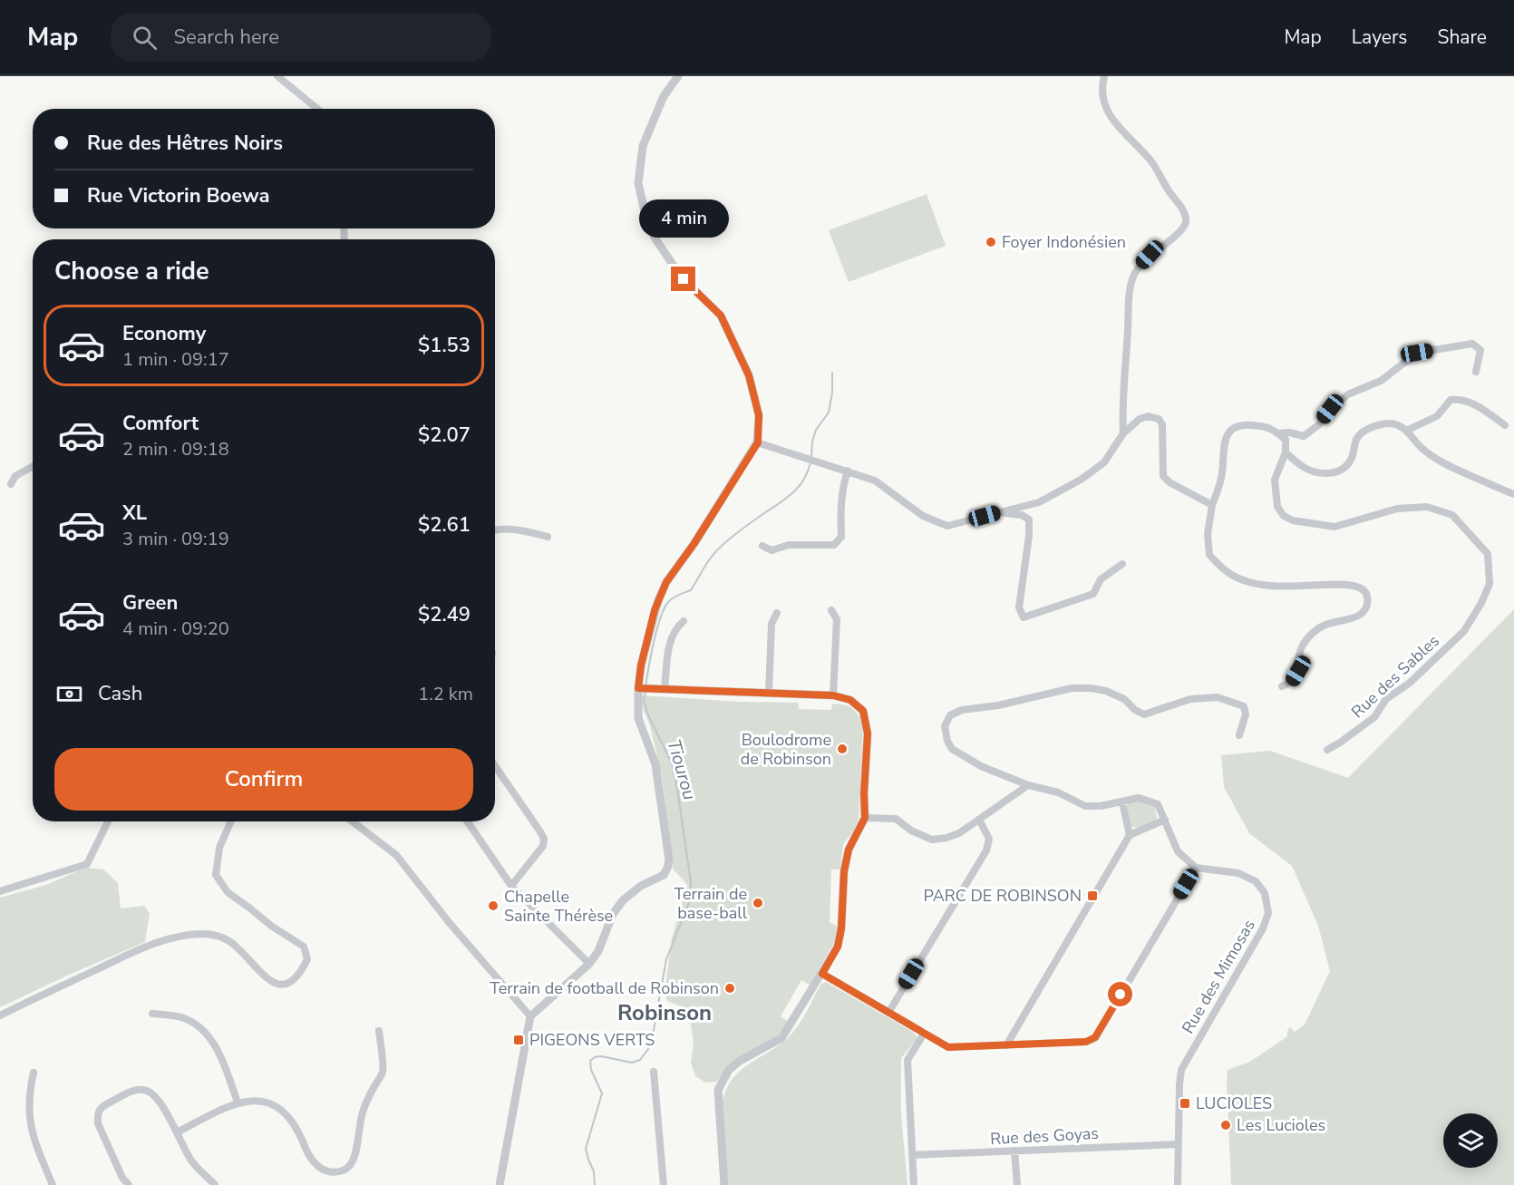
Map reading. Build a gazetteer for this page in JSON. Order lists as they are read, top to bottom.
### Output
{
  "streets": {
    "street": ["Rue des Sables", "Rue des Mimosas", "Rue des Goyas"]
  },
  "crossings": [
    ["Rue des Mimosas", "Rue des Goyas"]
  ],
  "districts": ["Robinson"],
  "water": ["Tiourou"],
  "places": {
    "other": [
      "Foyer Indonésien",
      "Boulodrome de Robinson",
      "Terrain de base-ball",
      "Chapelle Sainte Thérèse",
      "Terrain de football de Robinson",
      "Les Lucioles"
    ],
    "transit": ["PARC DE ROBINSON", "PIGEONS VERTS", "LUCIOLES"]
  },
  "page": {
    "header": "Map",
    "search": "Search here",
    "nav": ["Map", "Layers", "Share"],
    "banner": ["Rue des Hêtres Noirs", "Rue Victorin Boewa"],
    "bubble": "4 min",
    "heading": "Choose a ride",
    "list": [
      {
        "name": "Economy",
        "note": "1 min · 09:17",
        "value": "$1.53"
      },
      {
        "name": "Comfort",
        "note": "2 min · 09:18",
        "value": "$2.07"
      },
      {
        "name": "XL",
        "note": "3 min · 09:19",
        "value": "$2.61"
      },
      {
        "name": "Green",
        "note": "4 min · 09:20",
        "value": "$2.49"
      }
    ],
    "pay": ["Cash", "1.2 km"],
    "buttons": "Confirm"
  }
}
